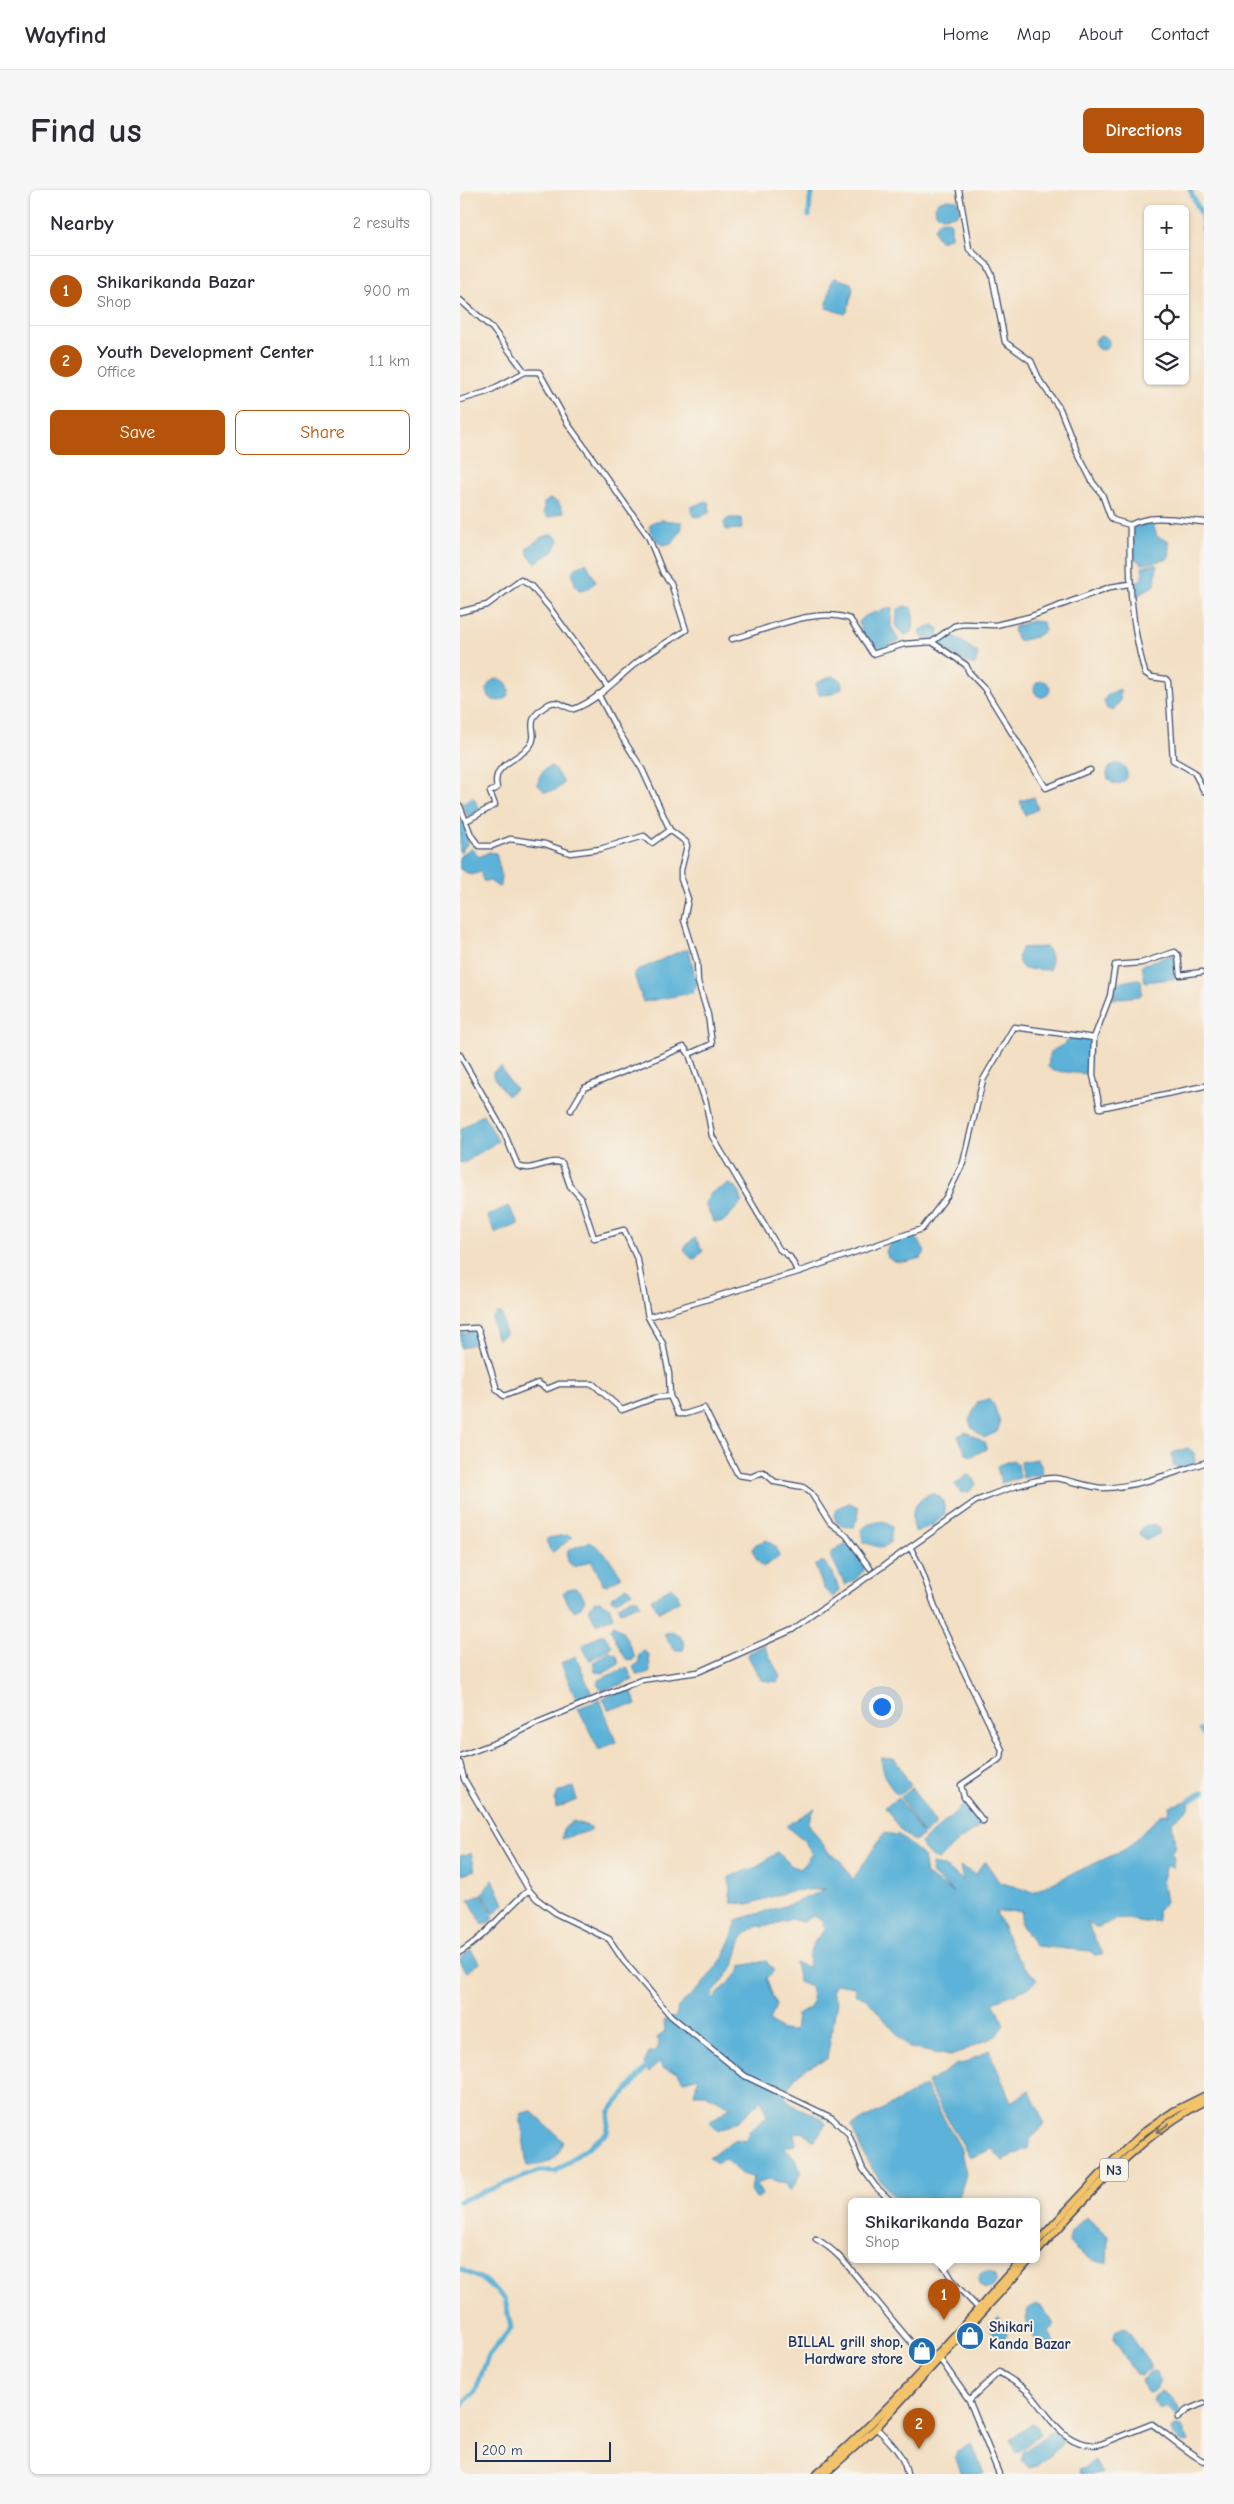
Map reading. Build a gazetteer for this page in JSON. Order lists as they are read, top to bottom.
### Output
{
  "streets": {
    "highway": ["N3"]
  },
  "places": {
    "shop": ["Shikari Kanda Bazar", "BILLAL grill shop, Hardware store"]
  },
  "scale_bar": "200 m",
  "page": {
    "header": "Wayfind",
    "nav": [
      "Home",
      "Map",
      "About",
      "Contact"
    ],
    "buttons": [
      "Directions",
      ["Save", "Share"]
    ],
    "title": "Find us",
    "heading": ["Nearby", "2 results"],
    "map_buttons": ["+", "−"],
    "list": [
      {
        "mark": "1",
        "name": "Shikarikanda Bazar",
        "note": "Shop",
        "value": "900 m"
      },
      {
        "mark": "2",
        "name": "Youth Development Center",
        "note": "Office",
        "value": "1.1 km"
      }
    ],
    "popup": ["Shikarikanda Bazar", "Shop"],
    "pins": ["1", "2"],
    "scale": "200 m"
  }
}
